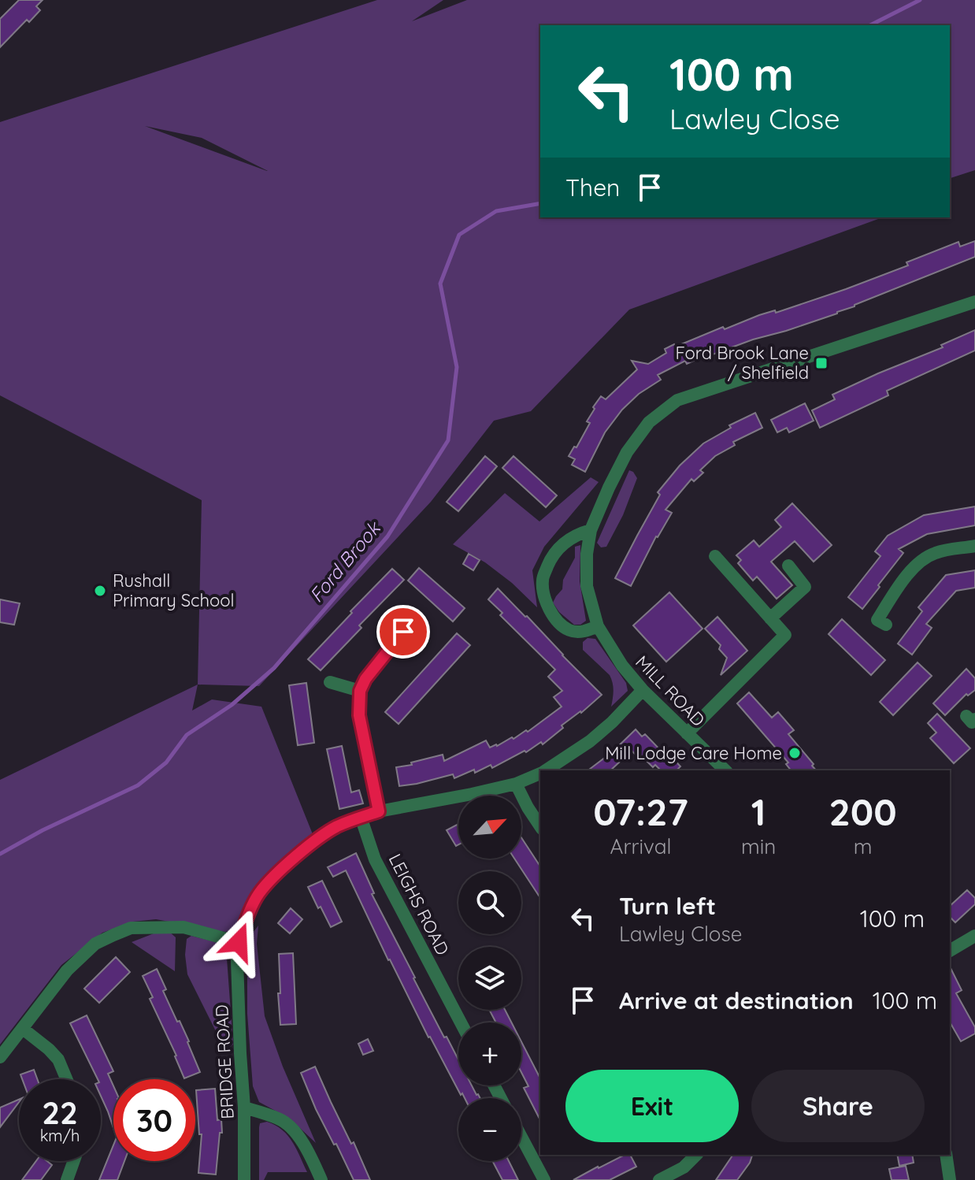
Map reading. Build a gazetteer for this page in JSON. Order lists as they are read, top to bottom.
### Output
{
  "streets": {
    "street": ["MILL ROAD", "LEIGHS ROAD", "BRIDGE ROAD"]
  },
  "crossings": [
    ["MILL ROAD", "BRIDGE ROAD"],
    ["LEIGHS ROAD", "BRIDGE ROAD"]
  ],
  "water": ["Ford Brook"],
  "places": {
    "transit": ["Ford Brook Lane / Shelfield"],
    "other": ["Rushall Primary School", "Mill Lodge Care Home"]
  },
  "north": "top right",
  "page": {
    "turn": ["100 m", "Lawley Close"],
    "then": "Then",
    "eta": [
      "07:27",
      "Arrival",
      "1",
      "min",
      "200",
      "m"
    ],
    "map_buttons": ["+", "−"],
    "list": [
      {
        "name": "Turn left",
        "note": "Lawley Close",
        "value": "100 m"
      },
      {
        "name": "Arrive at destination",
        "value": "100 m"
      }
    ],
    "buttons": ["Exit", "Share"],
    "speed": "22 km/h",
    "limit": "30"
  }
}
